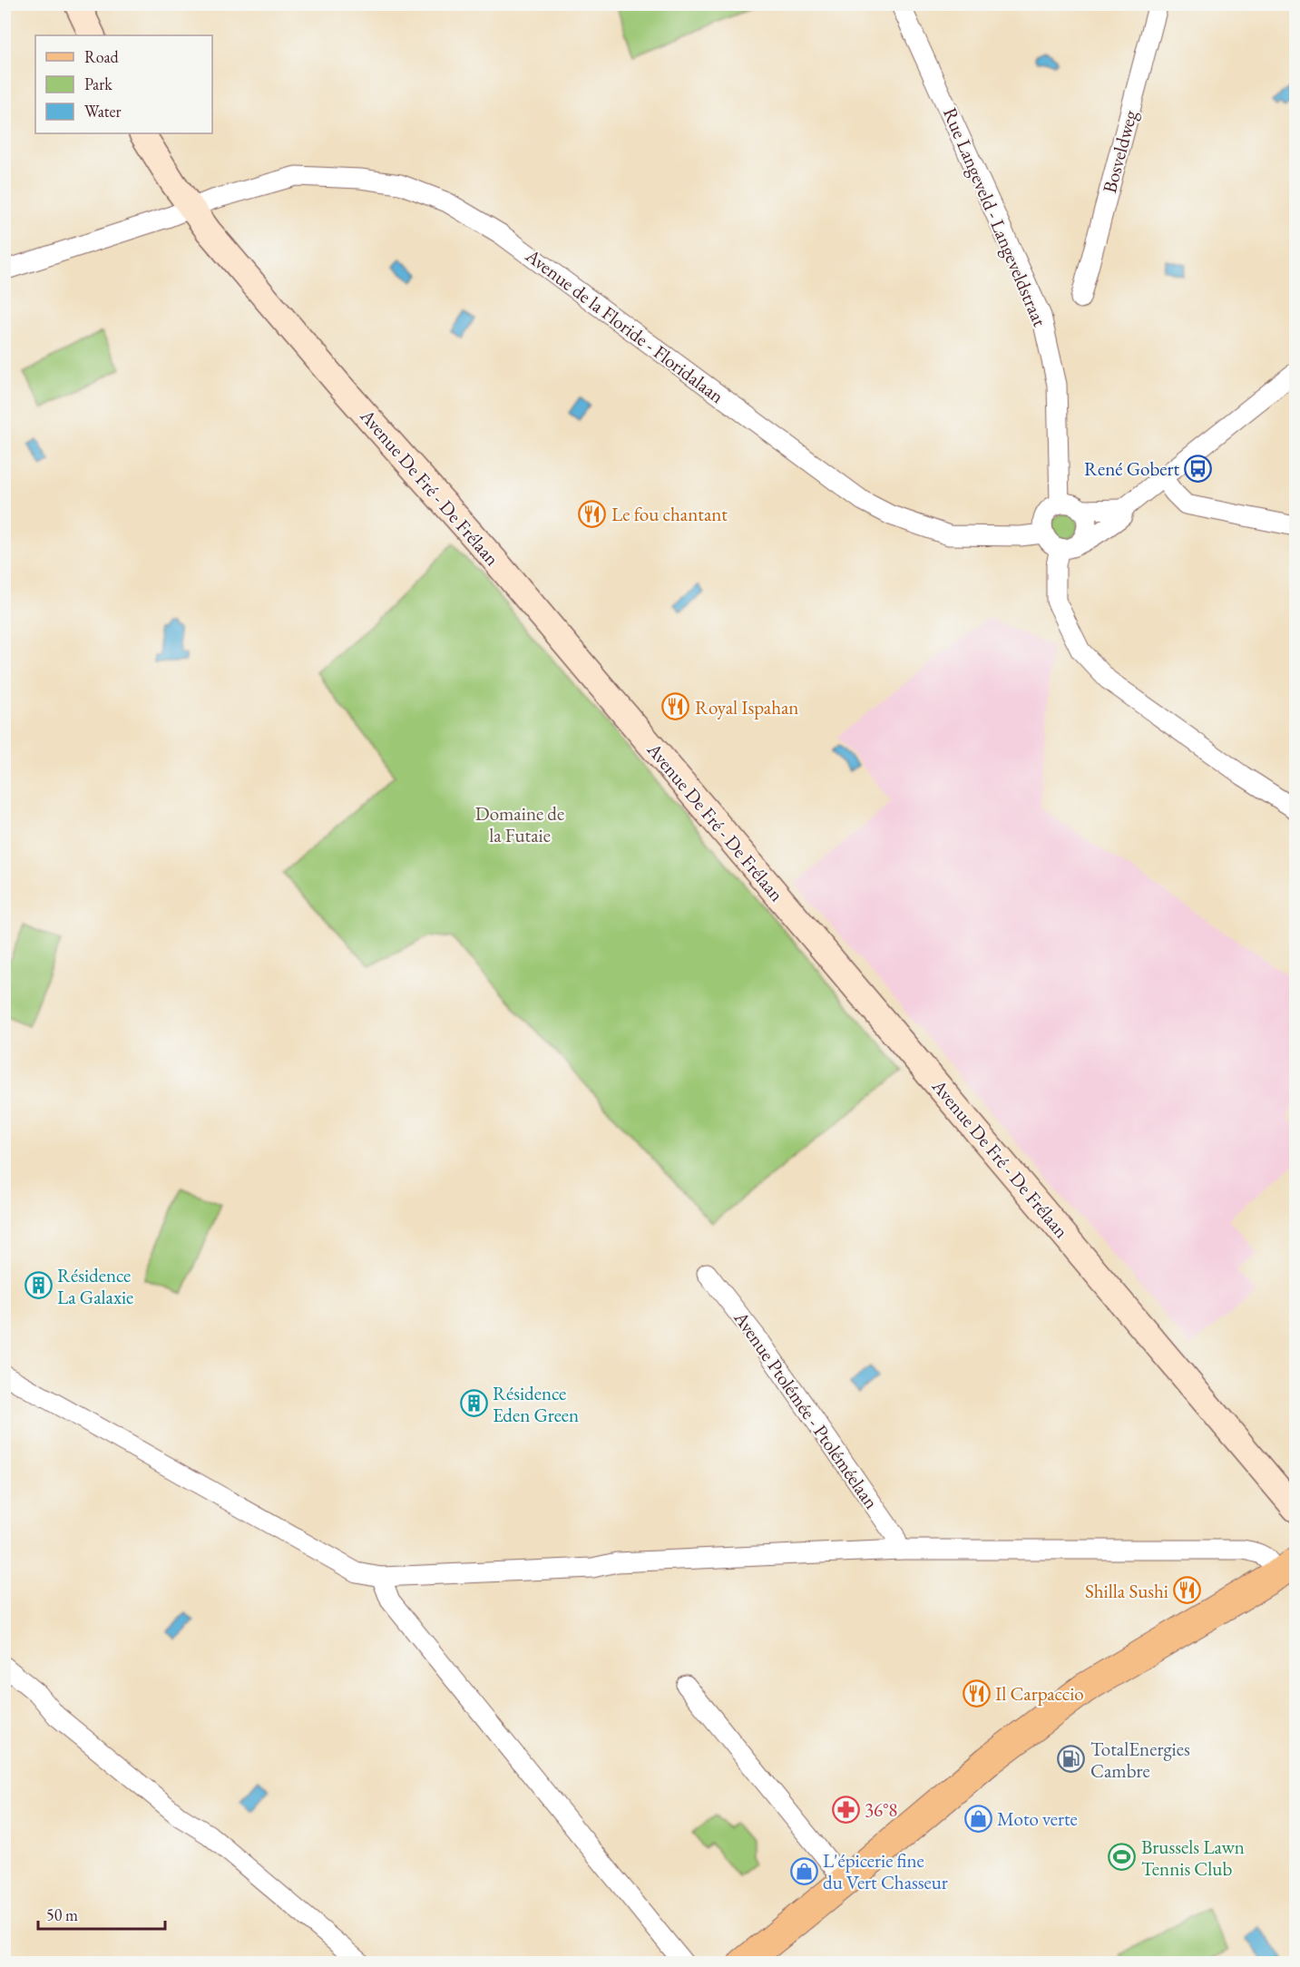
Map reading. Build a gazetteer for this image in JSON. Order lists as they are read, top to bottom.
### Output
{
  "streets": {
    "main road": ["Avenue De Fré - De Frélaan"],
    "street": [
      "Bosveldweg",
      "Rue Langeveld - Langeveldstraat",
      "Avenue de la Floride - Floridalaan",
      "Avenue Ptolémée - Ptoléméelaan"
    ]
  },
  "crossings": [
    ["Rue Langeveld - Langeveldstraat", "Avenue de la Floride - Floridalaan"],
    ["Avenue de la Floride - Floridalaan", "Avenue De Fré - De Frélaan"]
  ],
  "parks": ["Domaine de la Futaie"],
  "places": {
    "bus stop": ["René Gobert"],
    "restaurant": [
      "Le fou chantant",
      "Royal Ispahan",
      "Shilla Sushi",
      "Il Carpaccio"
    ],
    "building": ["Résidence La Galaxie", "Résidence Eden Green"],
    "fuel station": ["TotalEnergies Cambre"],
    "pharmacy": ["36°8"],
    "shop": ["Moto verte", "L'épicerie fine du Vert Chasseur"],
    "sports": ["Brussels Lawn Tennis Club"]
  },
  "legend": ["Road", "Park", "Water"],
  "scale_bar": "50 m"
}
